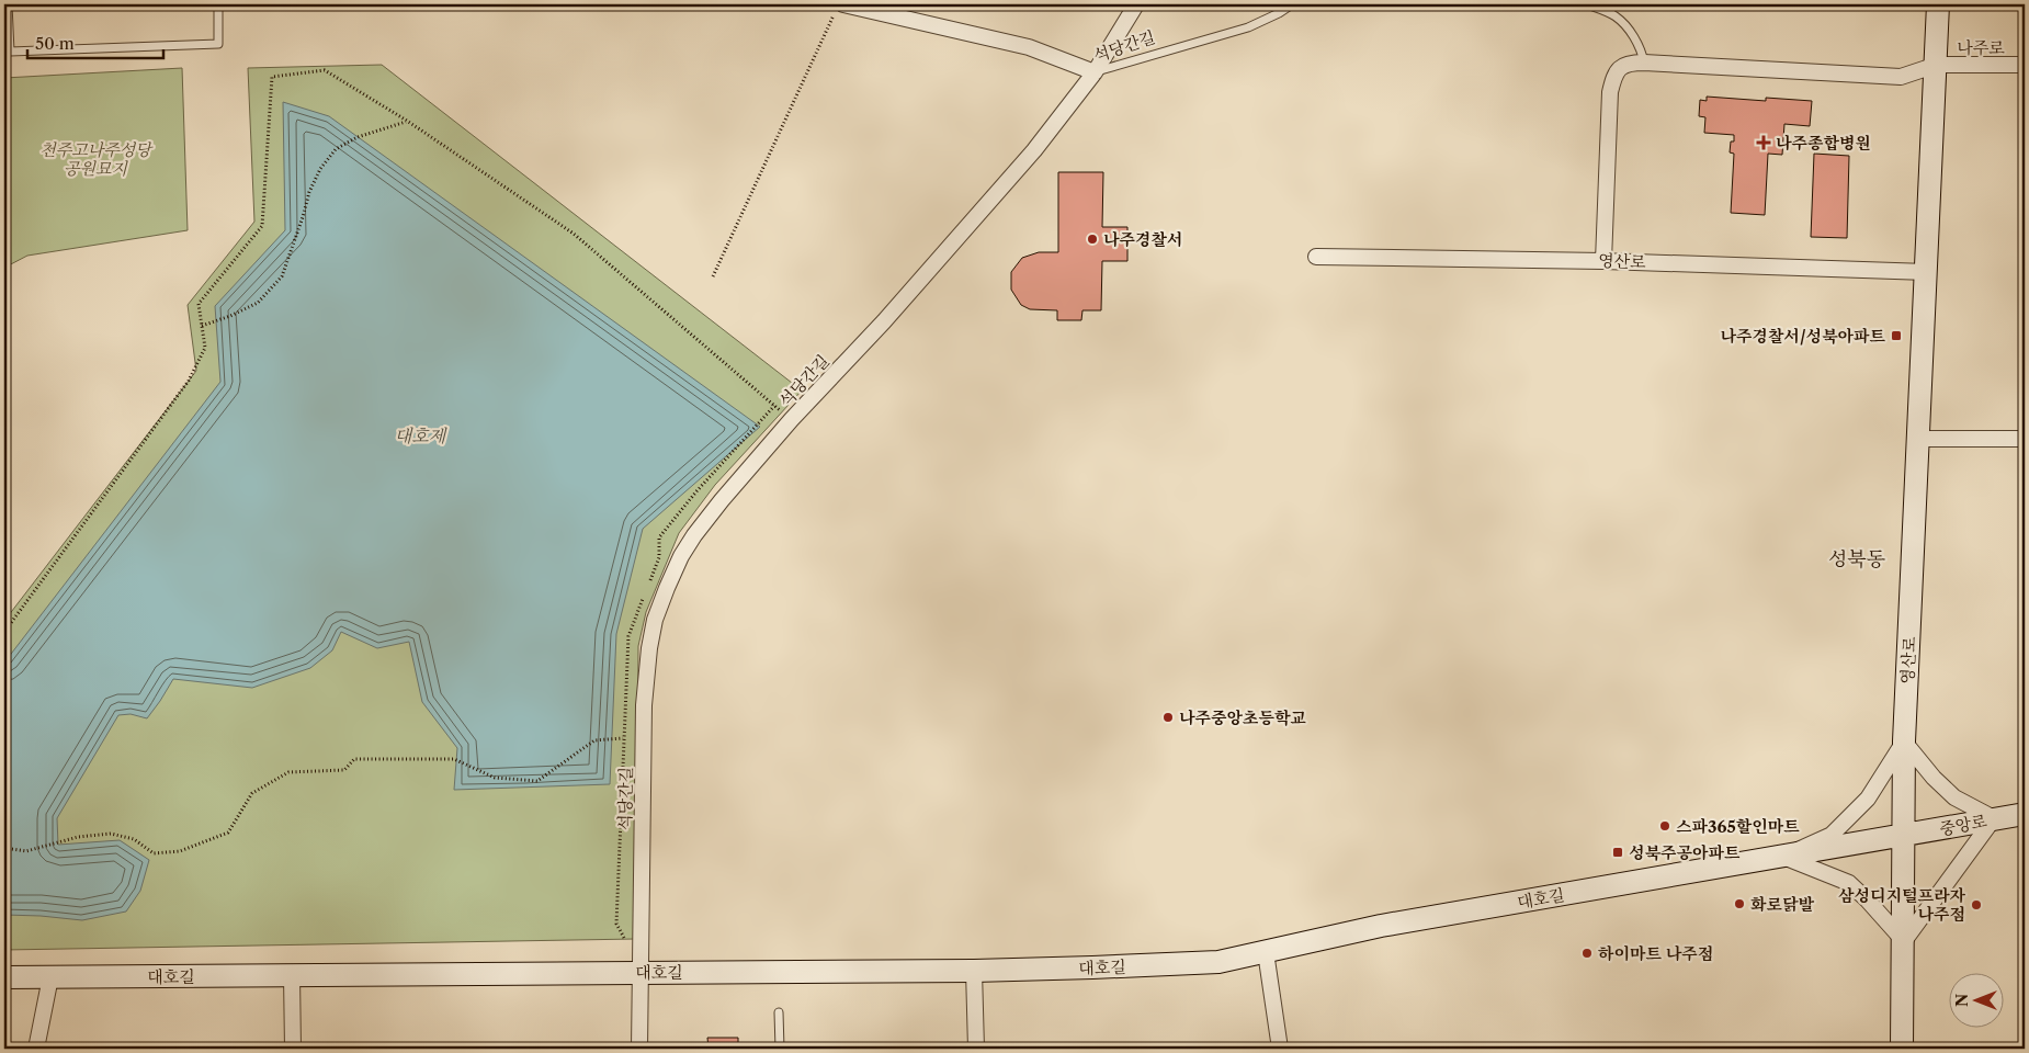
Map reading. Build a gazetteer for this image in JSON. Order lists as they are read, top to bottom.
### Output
{
  "streets": {
    "street": [
      "석당간길",
      "나주로",
      "영산로",
      "중앙로",
      "대호길"
    ]
  },
  "crossings": [
    ["석당간길", "대호길"],
    ["나주로", "영산로"],
    ["영산로", "중앙로"],
    ["영산로", "대호길"],
    ["중앙로", "대호길"]
  ],
  "districts": ["성북동"],
  "water": ["대호제"],
  "parks": ["천주고나주성당 공원묘지"],
  "places": {
    "health": ["나주종합병원"],
    "other": [
      "나주경찰서",
      "나주중앙초등학교",
      "스파365할인마트",
      "화로닭발",
      "삼성디지털프라자 나주점",
      "하이마트 나주점"
    ],
    "transit": ["나주경찰서/성북아파트", "성북주공아파트"]
  },
  "scale_bar": "50 m",
  "north": "left"
}
